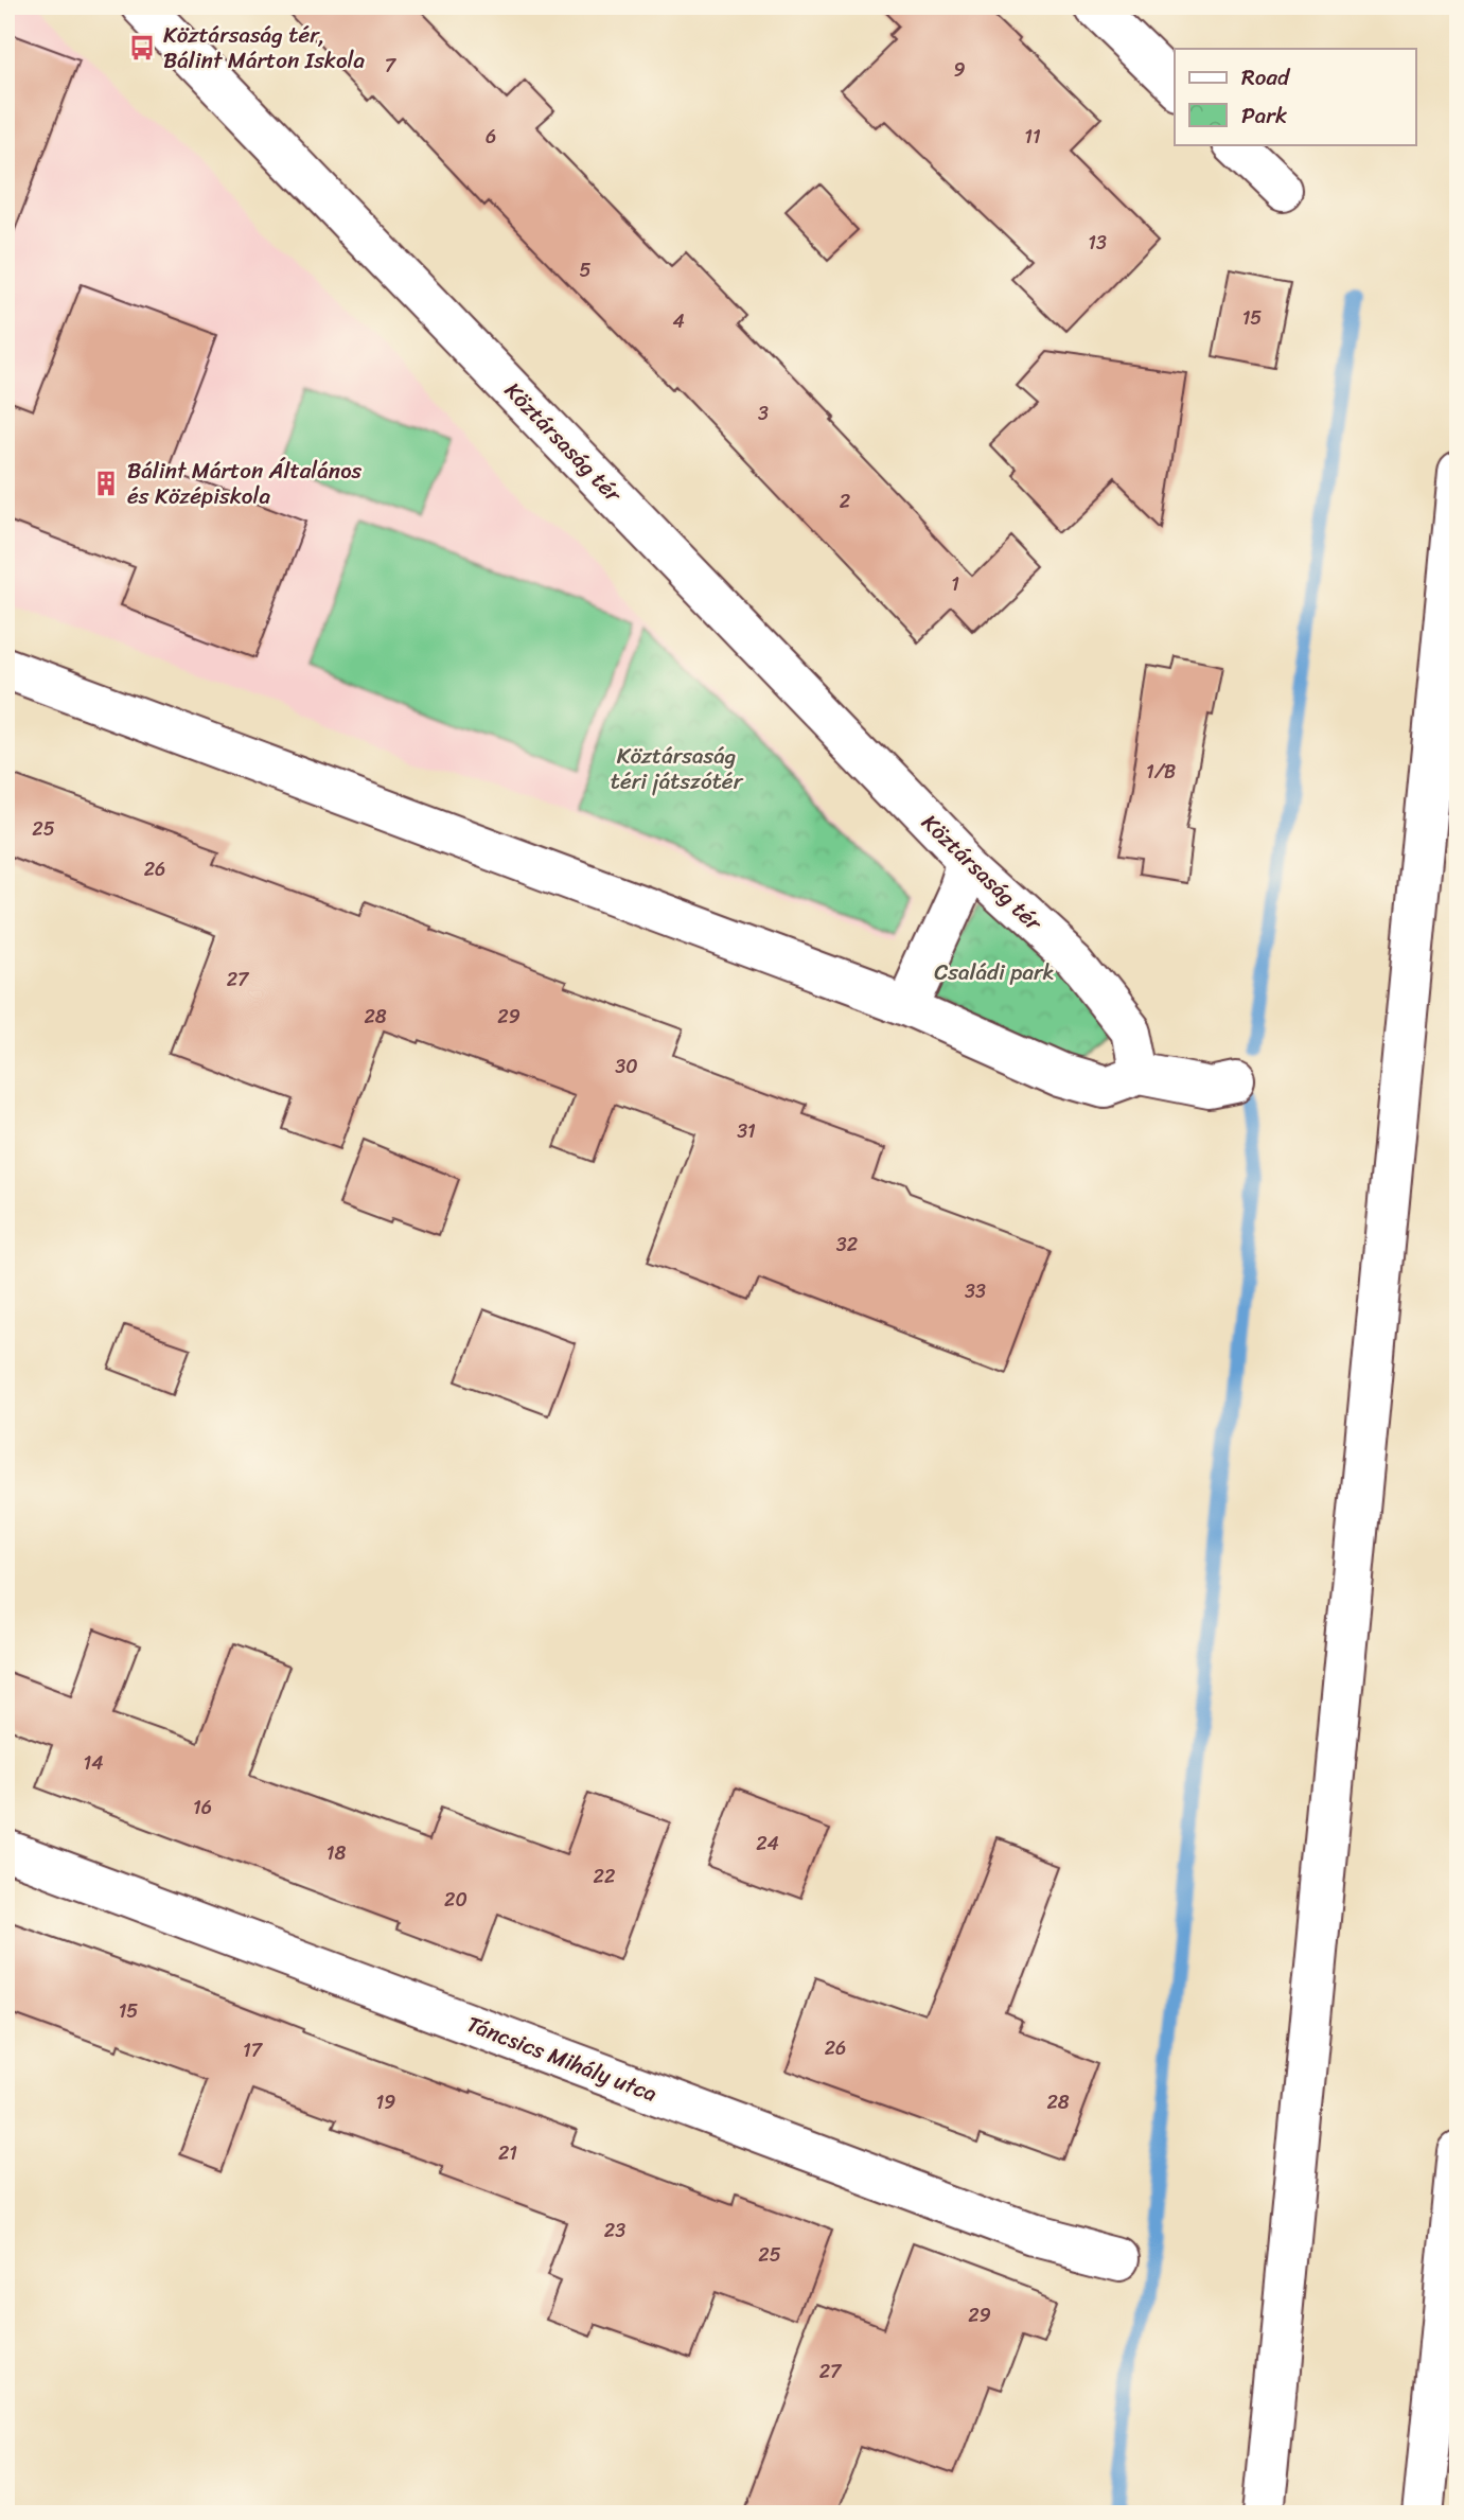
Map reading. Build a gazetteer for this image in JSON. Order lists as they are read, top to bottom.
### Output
{
  "streets": {
    "main road": ["Köztársaság tér", "Táncsics Mihály utca"]
  },
  "parks": ["Köztársaság téri játszótér", "Családi park"],
  "places": {
    "bus stop": ["Köztársaság tér, Bálint Márton Iskola"],
    "building": ["Bálint Márton Általános és Középiskola"]
  },
  "house_numbers": [
    "7",
    "9",
    "6",
    "11",
    "13",
    "5",
    "15",
    "4",
    "3",
    "2",
    "1",
    "1/B",
    "25",
    "26",
    "27",
    "28",
    "29",
    "30",
    "31",
    "32",
    "33",
    "14",
    "16",
    "24",
    "18",
    "22",
    "20",
    "15",
    "26",
    "17",
    "19",
    "28",
    "21",
    "23",
    "25",
    "29",
    "27"
  ],
  "legend": ["Road", "Park"]
}
